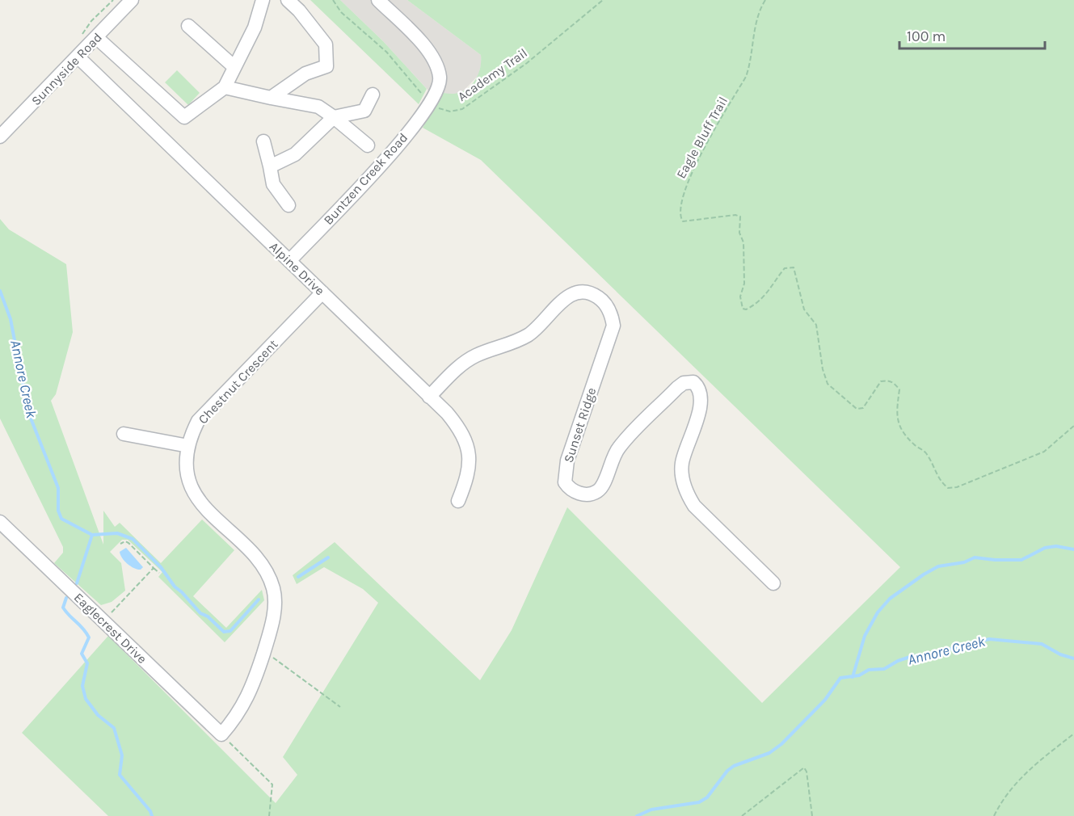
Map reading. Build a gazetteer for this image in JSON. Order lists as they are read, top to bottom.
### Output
{
  "streets": {
    "street": [
      "Sunnyside Road",
      "Buntzen Creek Road",
      "Alpine Drive",
      "Chestnut Crescent",
      "Sunset Ridge",
      "Eaglecrest Drive"
    ],
    "path": ["Academy Trail", "Eagle Bluff Trail"]
  },
  "crossings": [
    ["Sunnyside Road", "Alpine Drive"],
    ["Academy Trail", "Buntzen Creek Road"],
    ["Buntzen Creek Road", "Alpine Drive"],
    ["Alpine Drive", "Chestnut Crescent"],
    ["Alpine Drive", "Sunset Ridge"],
    ["Chestnut Crescent", "Eaglecrest Drive"]
  ],
  "water": ["Annore Creek"],
  "scale_bar": "100 m"
}
